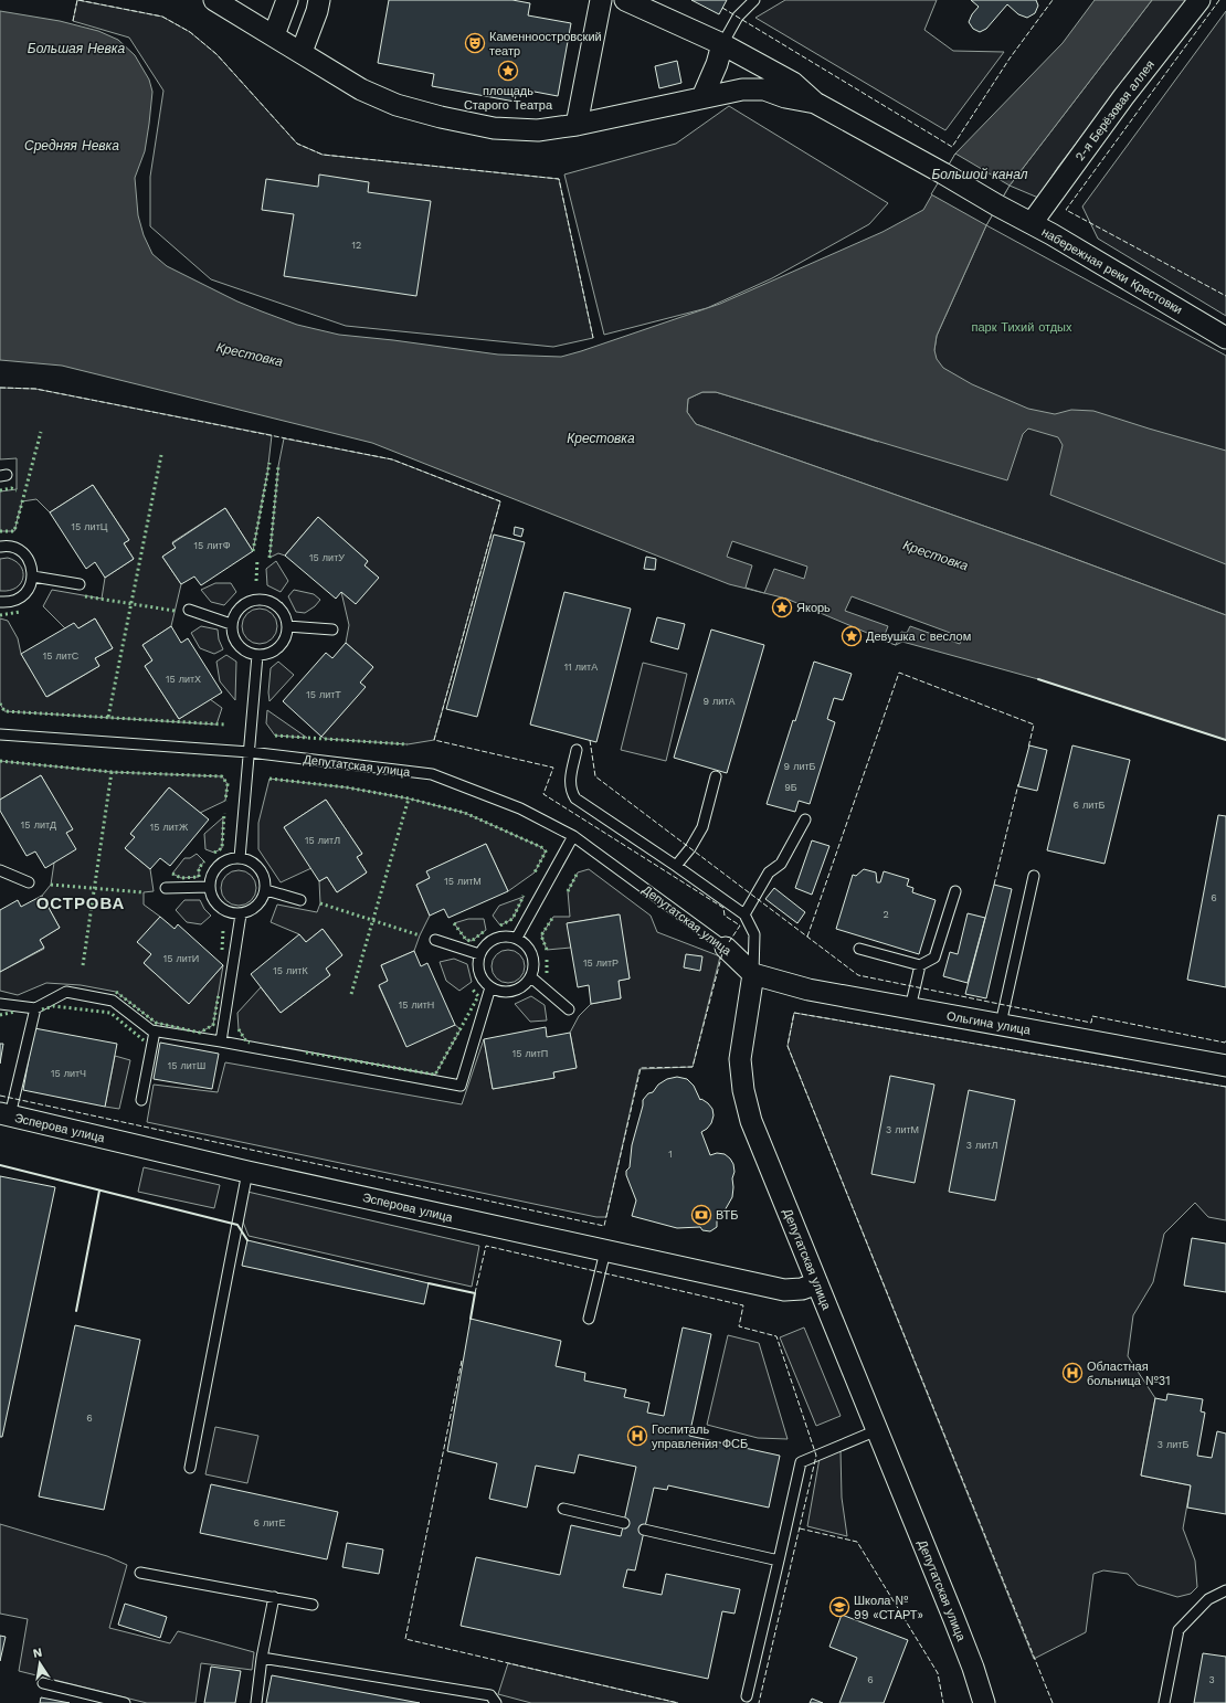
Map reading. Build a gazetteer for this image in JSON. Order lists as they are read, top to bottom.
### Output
{
  "streets": {
    "street": [
      "2-я Берёзовая аллея",
      "набережная реки Крестовки",
      "Депутатская улица",
      "Ольгина улица",
      "Эсперова улица"
    ]
  },
  "crossings": [
    ["2-я Берёзовая аллея", "набережная реки Крестовки"],
    ["Депутатская улица", "Ольгина улица"],
    ["Депутатская улица", "Эсперова улица"]
  ],
  "districts": ["ОСТРОВА"],
  "water": [
    "Большая Невка",
    "Средняя Невка",
    "Большой канал",
    "Крестовка"
  ],
  "parks": ["парк Тихий отдых"],
  "places": {
    "theatre": ["Каменноостровский театр"],
    "place": ["площадь Старого Театра", "Якорь", "Девушка с веслом"],
    "bank": ["ВТБ"],
    "hospital": ["Областная больница №31", "Госпиталь управления ФСБ"],
    "school or university": ["Школа № 99 «СТАРТ»"]
  },
  "house_numbers": [
    "12",
    "15 литЦ",
    "15 литФ",
    "15 литУ",
    "15 литС",
    "11 литА",
    "15 литХ",
    "15 литТ",
    "9 литА",
    "9 литБ",
    "9Б",
    "6 литБ",
    "15 литД",
    "15 литЖ",
    "15 литЛ",
    "15 литМ",
    "6",
    "2",
    "15 литИ",
    "15 литР",
    "15 литК",
    "15 литН",
    "15 литП",
    "15 литШ",
    "15 литЧ",
    "3 литМ",
    "3 литЛ",
    "1",
    "6",
    "3 литБ",
    "6 литЕ",
    "6",
    "3"
  ],
  "north": "top"
}
